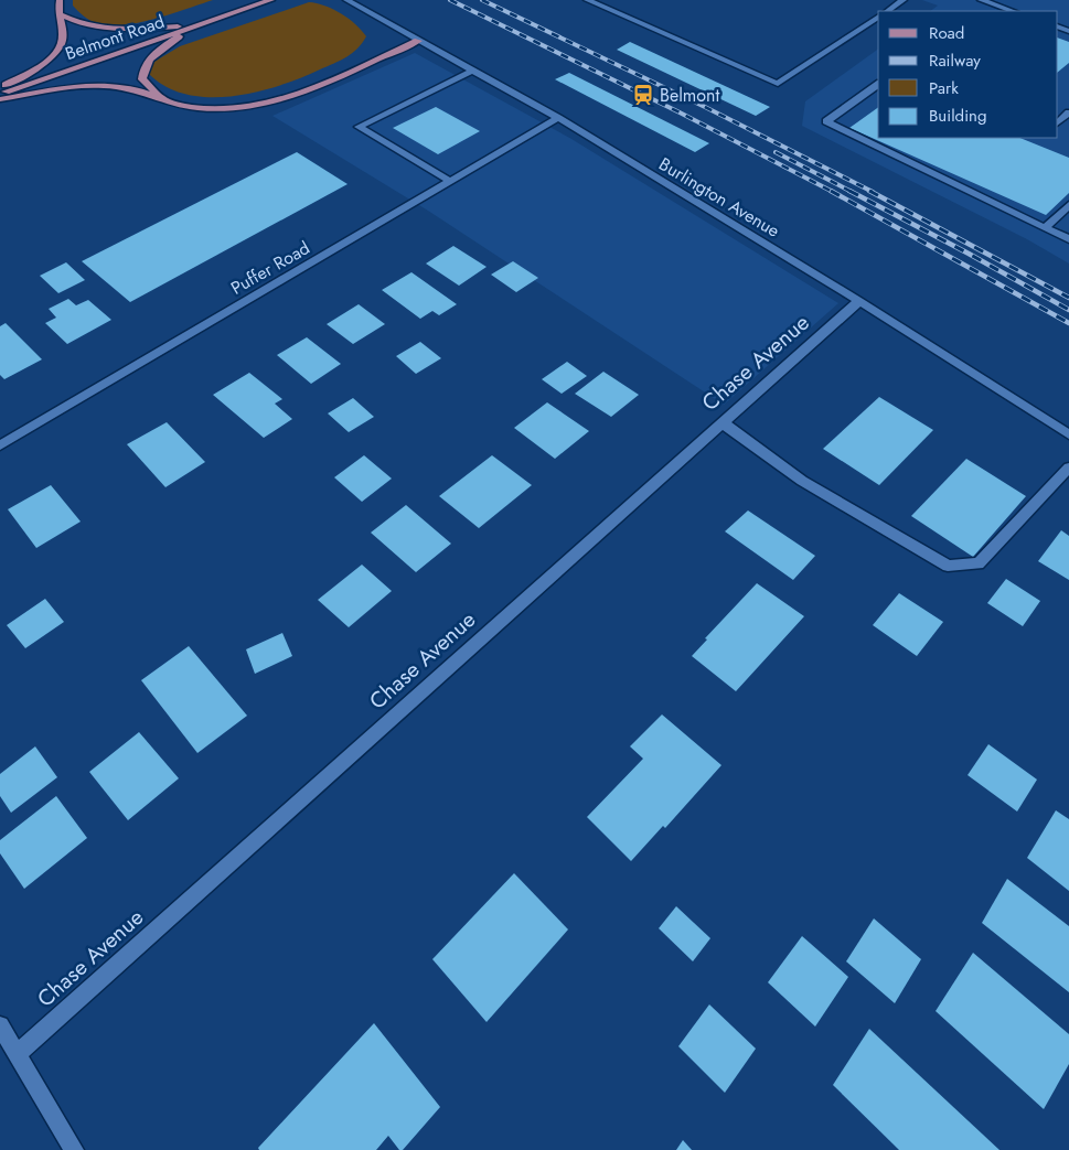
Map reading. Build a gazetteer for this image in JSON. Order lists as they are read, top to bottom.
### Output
{
  "streets": {
    "main road": ["Belmont Road"],
    "street": ["Burlington Avenue", "Puffer Road", "Chase Avenue"]
  },
  "crossings": [
    ["Burlington Avenue", "Puffer Road"],
    ["Burlington Avenue", "Chase Avenue"]
  ],
  "places": {
    "station": ["Belmont"]
  },
  "legend": [
    "Road",
    "Railway",
    "Park",
    "Building"
  ]
}
